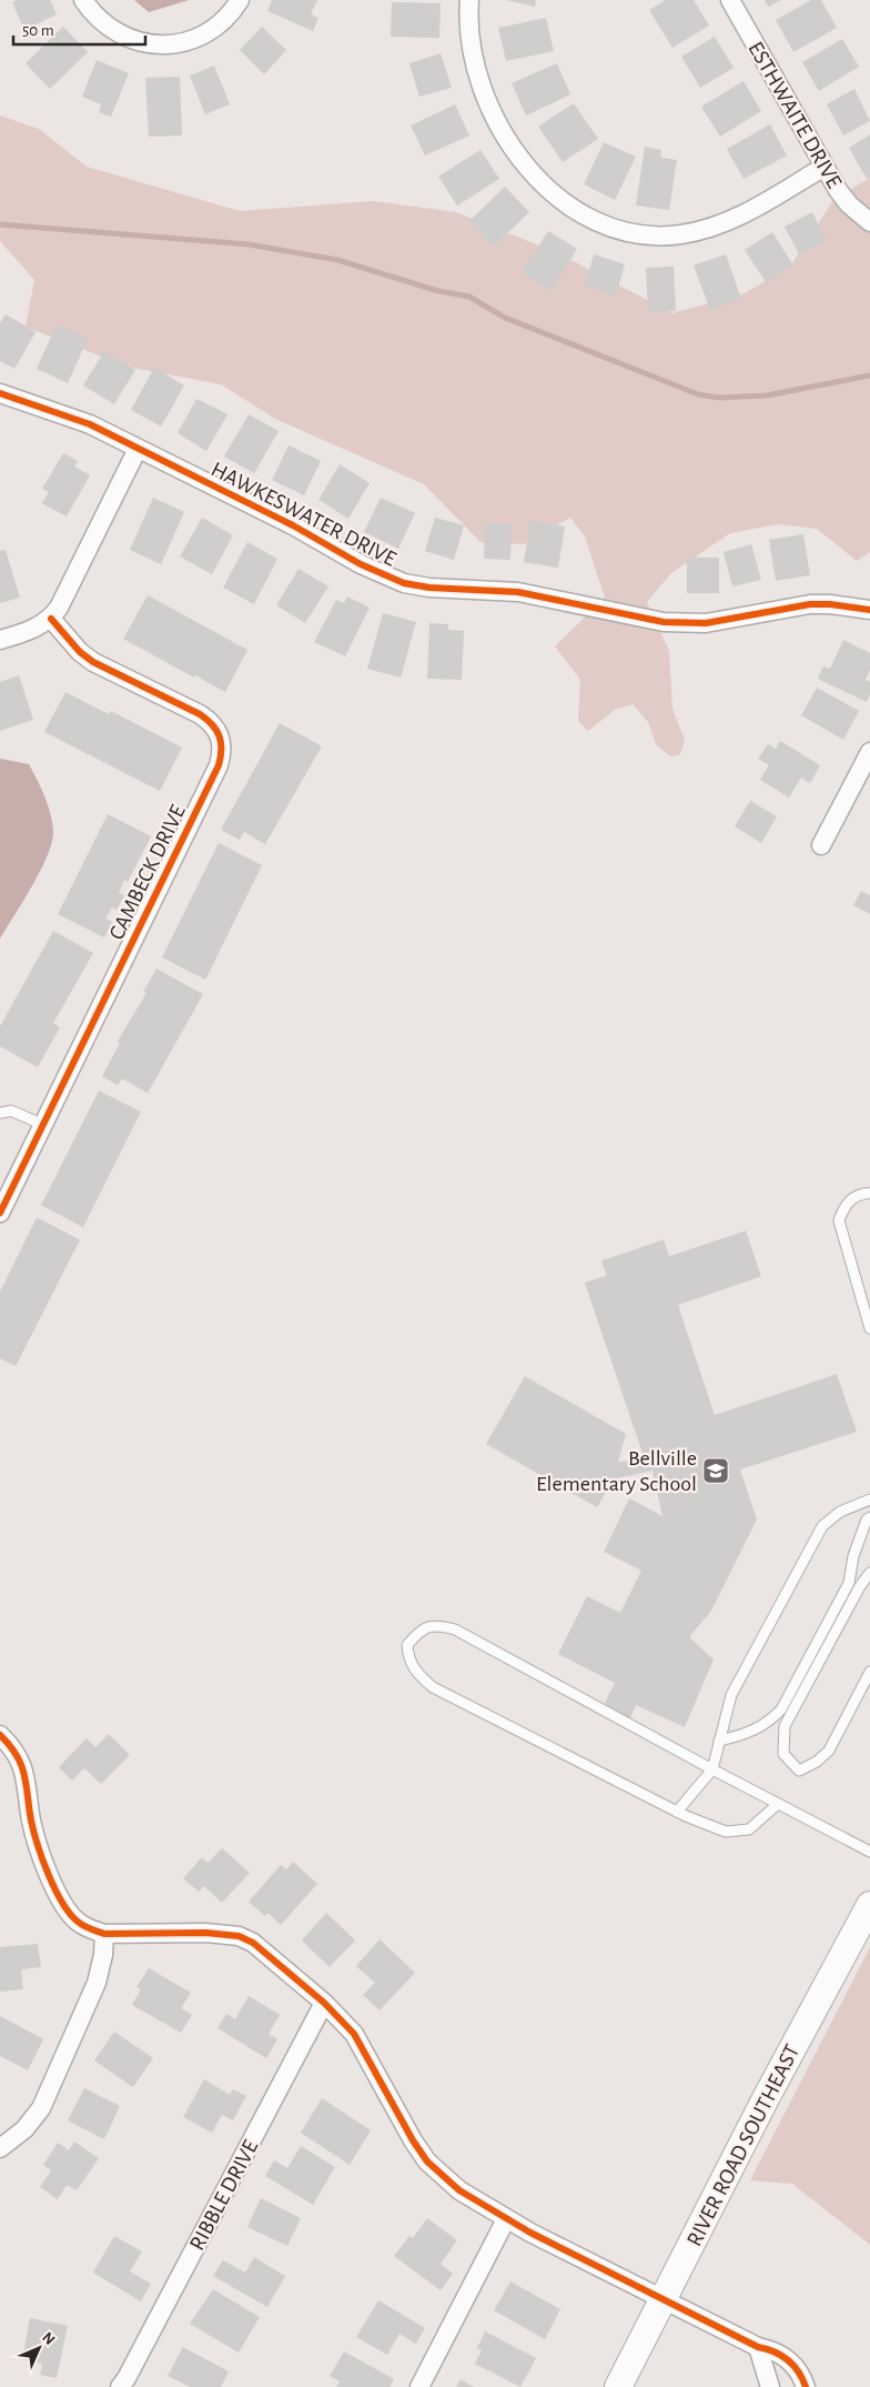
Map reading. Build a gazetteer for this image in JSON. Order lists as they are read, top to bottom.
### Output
{
  "streets": {
    "main road": ["RIVER ROAD SOUTHEAST"],
    "street": [
      "ESTHWAITE DRIVE",
      "HAWKESWATER DRIVE",
      "CAMBECK DRIVE",
      "RIBBLE DRIVE"
    ]
  },
  "places": {
    "school or university": ["Bellville Elementary School"]
  },
  "scale_bar": "50 m",
  "north": "top right"
}
